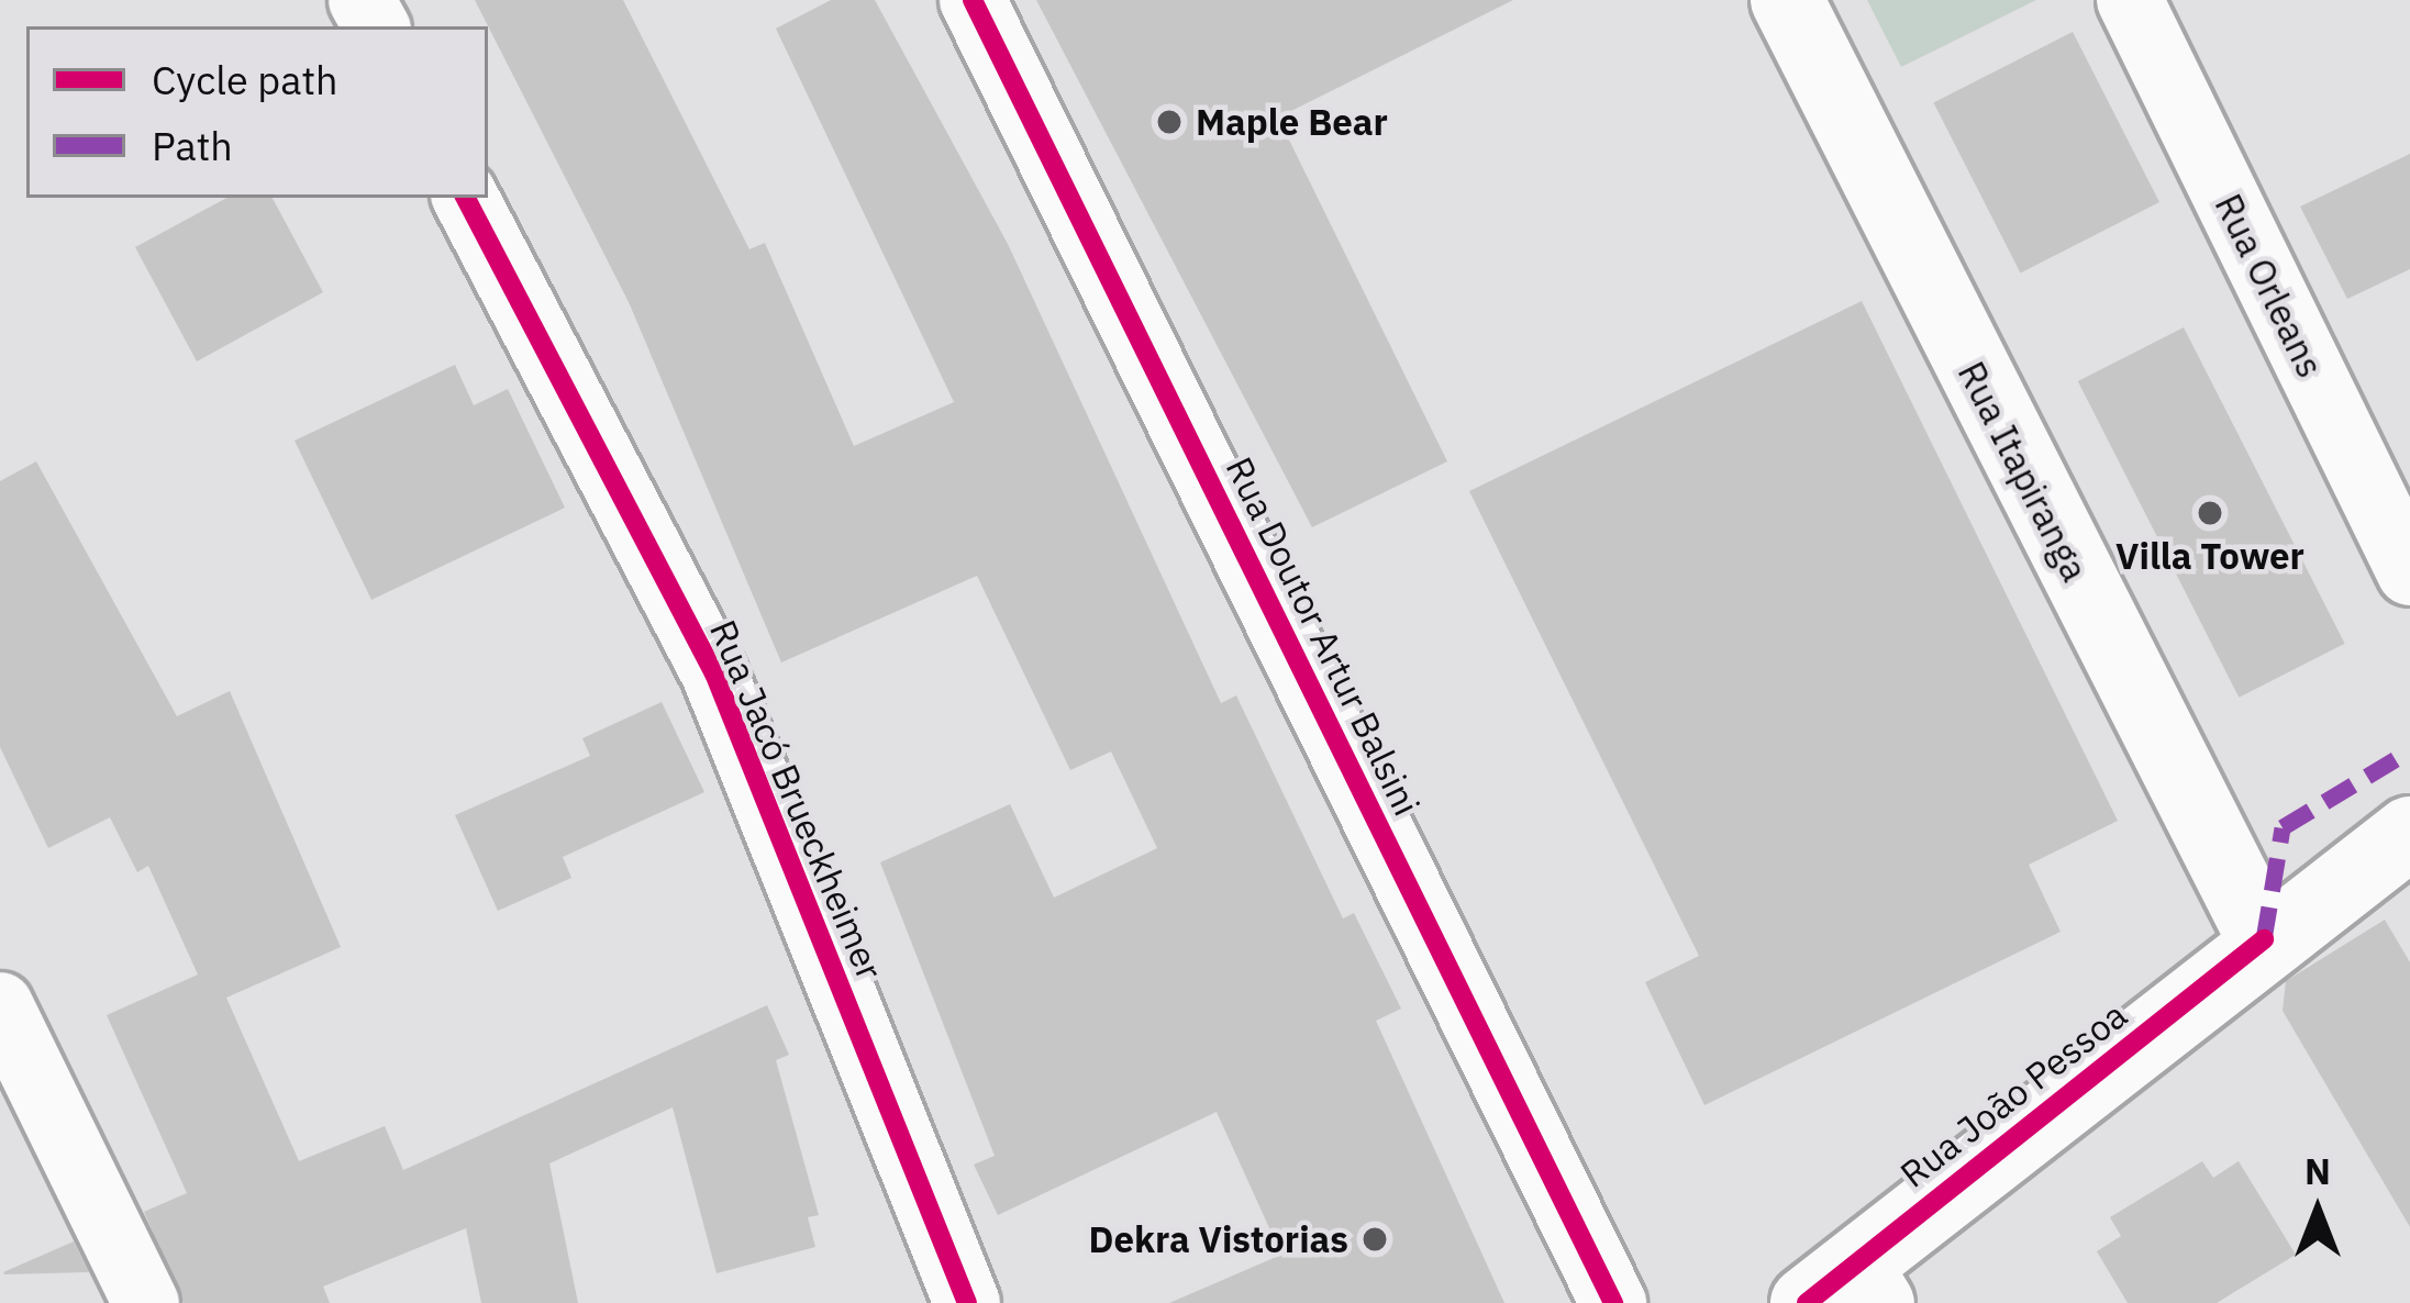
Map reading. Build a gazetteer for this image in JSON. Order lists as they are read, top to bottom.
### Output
{
  "streets": {
    "street": [
      "Rua Orleans",
      "Rua Itapiranga",
      "Rua Doutor Artur Balsini",
      "Rua Jacó Brueckheimer",
      "Rua João Pessoa"
    ]
  },
  "crossings": [
    ["Rua Itapiranga", "Rua João Pessoa"]
  ],
  "places": ["Maple Bear", "Villa Tower", "Dekra Vistorias"],
  "legend": ["Cycle path", "Path"],
  "north": "top"
}
